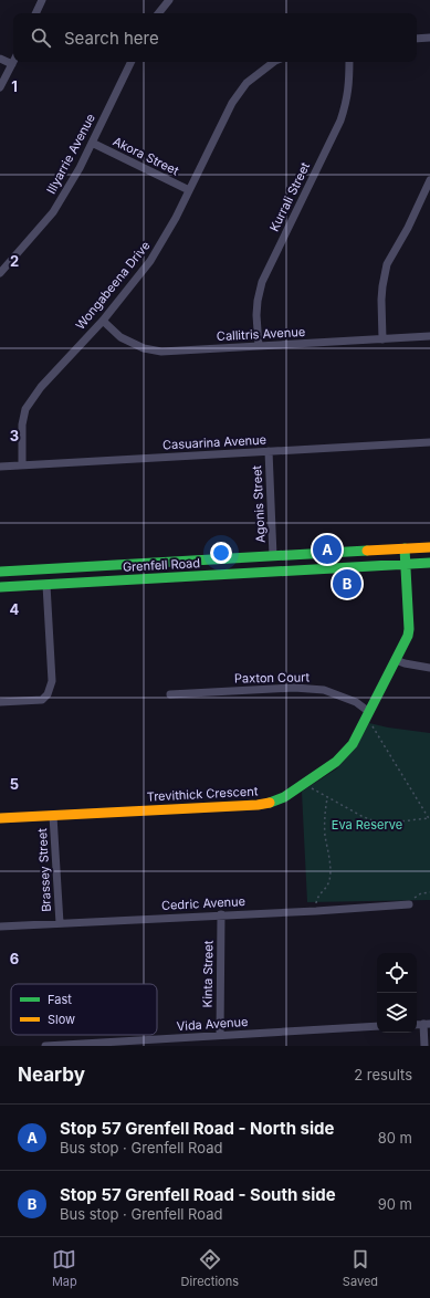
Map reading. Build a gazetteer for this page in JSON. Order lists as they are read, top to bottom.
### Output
{
  "streets": {
    "main road": ["Grenfell Road", "Trevithick Crescent"],
    "street": [
      "Illyarrie Avenue",
      "Akora Street",
      "Kurrali Street",
      "Wongabeena Drive",
      "Callitris Avenue",
      "Casuarina Avenue",
      "Agonis Street",
      "Paxton Court",
      "Brassey Street",
      "Cedric Avenue",
      "Kinta Street",
      "Vida Avenue"
    ]
  },
  "crossings": [
    ["Illyarrie Avenue", "Akora Street"],
    ["Akora Street", "Wongabeena Drive"],
    ["Kurrali Street", "Callitris Avenue"],
    ["Wongabeena Drive", "Callitris Avenue"],
    ["Wongabeena Drive", "Casuarina Avenue"],
    ["Casuarina Avenue", "Agonis Street"],
    ["Agonis Street", "Grenfell Road"],
    ["Grenfell Road", "Trevithick Crescent"],
    ["Paxton Court", "Trevithick Crescent"],
    ["Trevithick Crescent", "Brassey Street"],
    ["Brassey Street", "Cedric Avenue"],
    ["Cedric Avenue", "Kinta Street"],
    ["Kinta Street", "Vida Avenue"]
  ],
  "parks": ["Eva Reserve"],
  "legend": ["Fast", "Slow"],
  "page": {
    "search": "Search here",
    "pins": ["A", "B"],
    "heading": ["Nearby", "2 results"],
    "list": [
      {
        "mark": "A",
        "name": "Stop 57 Grenfell Road - North side",
        "note": "Bus stop · Grenfell Road",
        "value": "80 m"
      },
      {
        "mark": "B",
        "name": "Stop 57 Grenfell Road - South side",
        "note": "Bus stop · Grenfell Road",
        "value": "90 m"
      }
    ],
    "nav": ["Map", "Directions", "Saved"]
  },
  "grid": {
    "rows": [
      "1",
      "2",
      "3",
      "4",
      "5",
      "6"
    ]
  }
}
